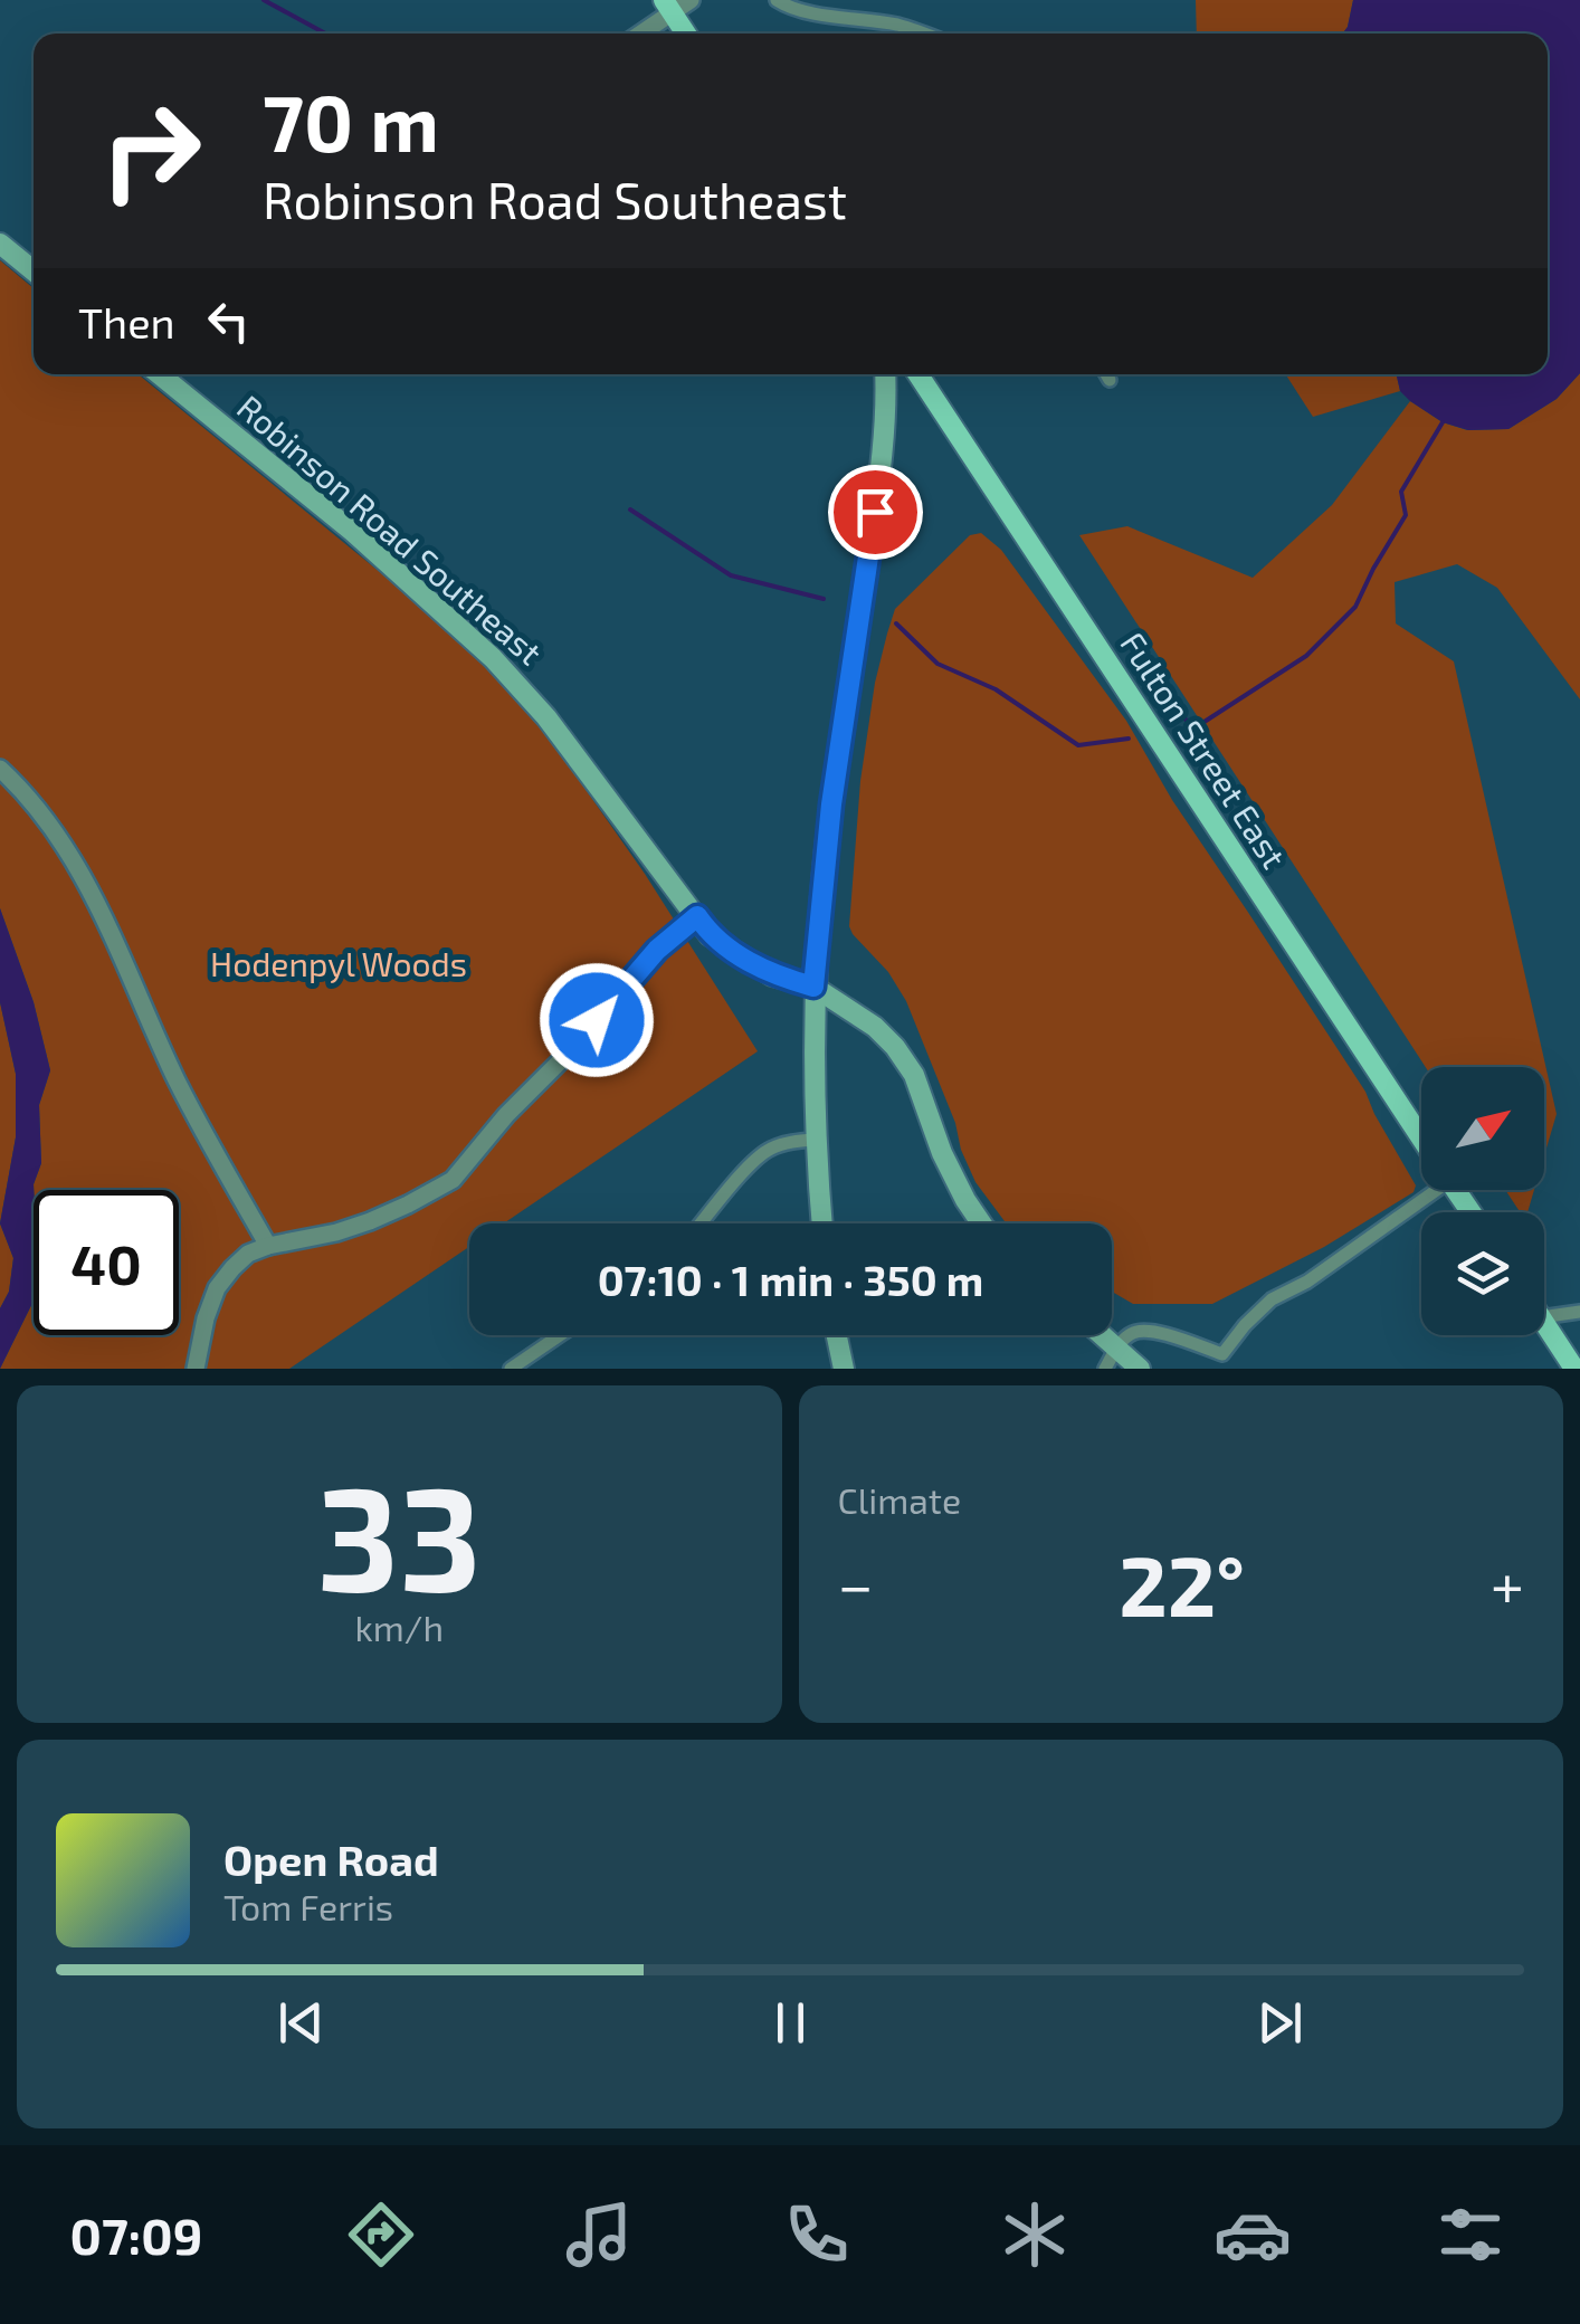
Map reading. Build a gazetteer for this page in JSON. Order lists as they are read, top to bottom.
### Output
{
  "streets": {
    "main road": ["Robinson Road Southeast", "Fulton Street East"]
  },
  "parks": ["Hodenpyl Woods"],
  "north": "top right",
  "page": {
    "turn": ["70 m", "Robinson Road Southeast"],
    "then": "Then",
    "limit": "40",
    "trip": "07:10 · 1 min · 350 m",
    "tile": [
      ["33", "km/h"],
      "Climate"
    ],
    "heat": ["−", "22°", "+"],
    "song": ["Open Road", "Tom Ferris"],
    "tabs": "07:09"
  }
}
